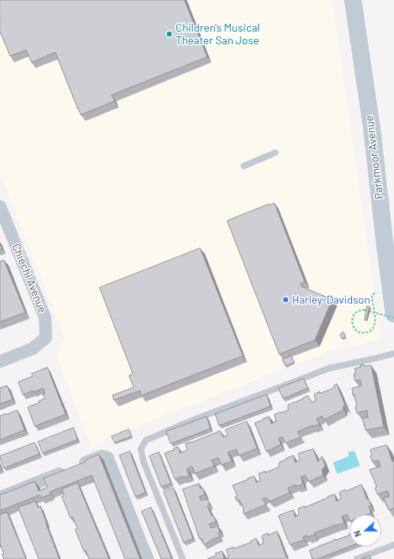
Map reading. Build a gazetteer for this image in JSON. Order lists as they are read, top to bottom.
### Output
{
  "streets": {
    "street": ["Parkmoor Avenue", "Chiechi Avenue"]
  },
  "places": ["Children's Musical Theater San Jose", "Harley-Davidson"],
  "north": "left"
}
